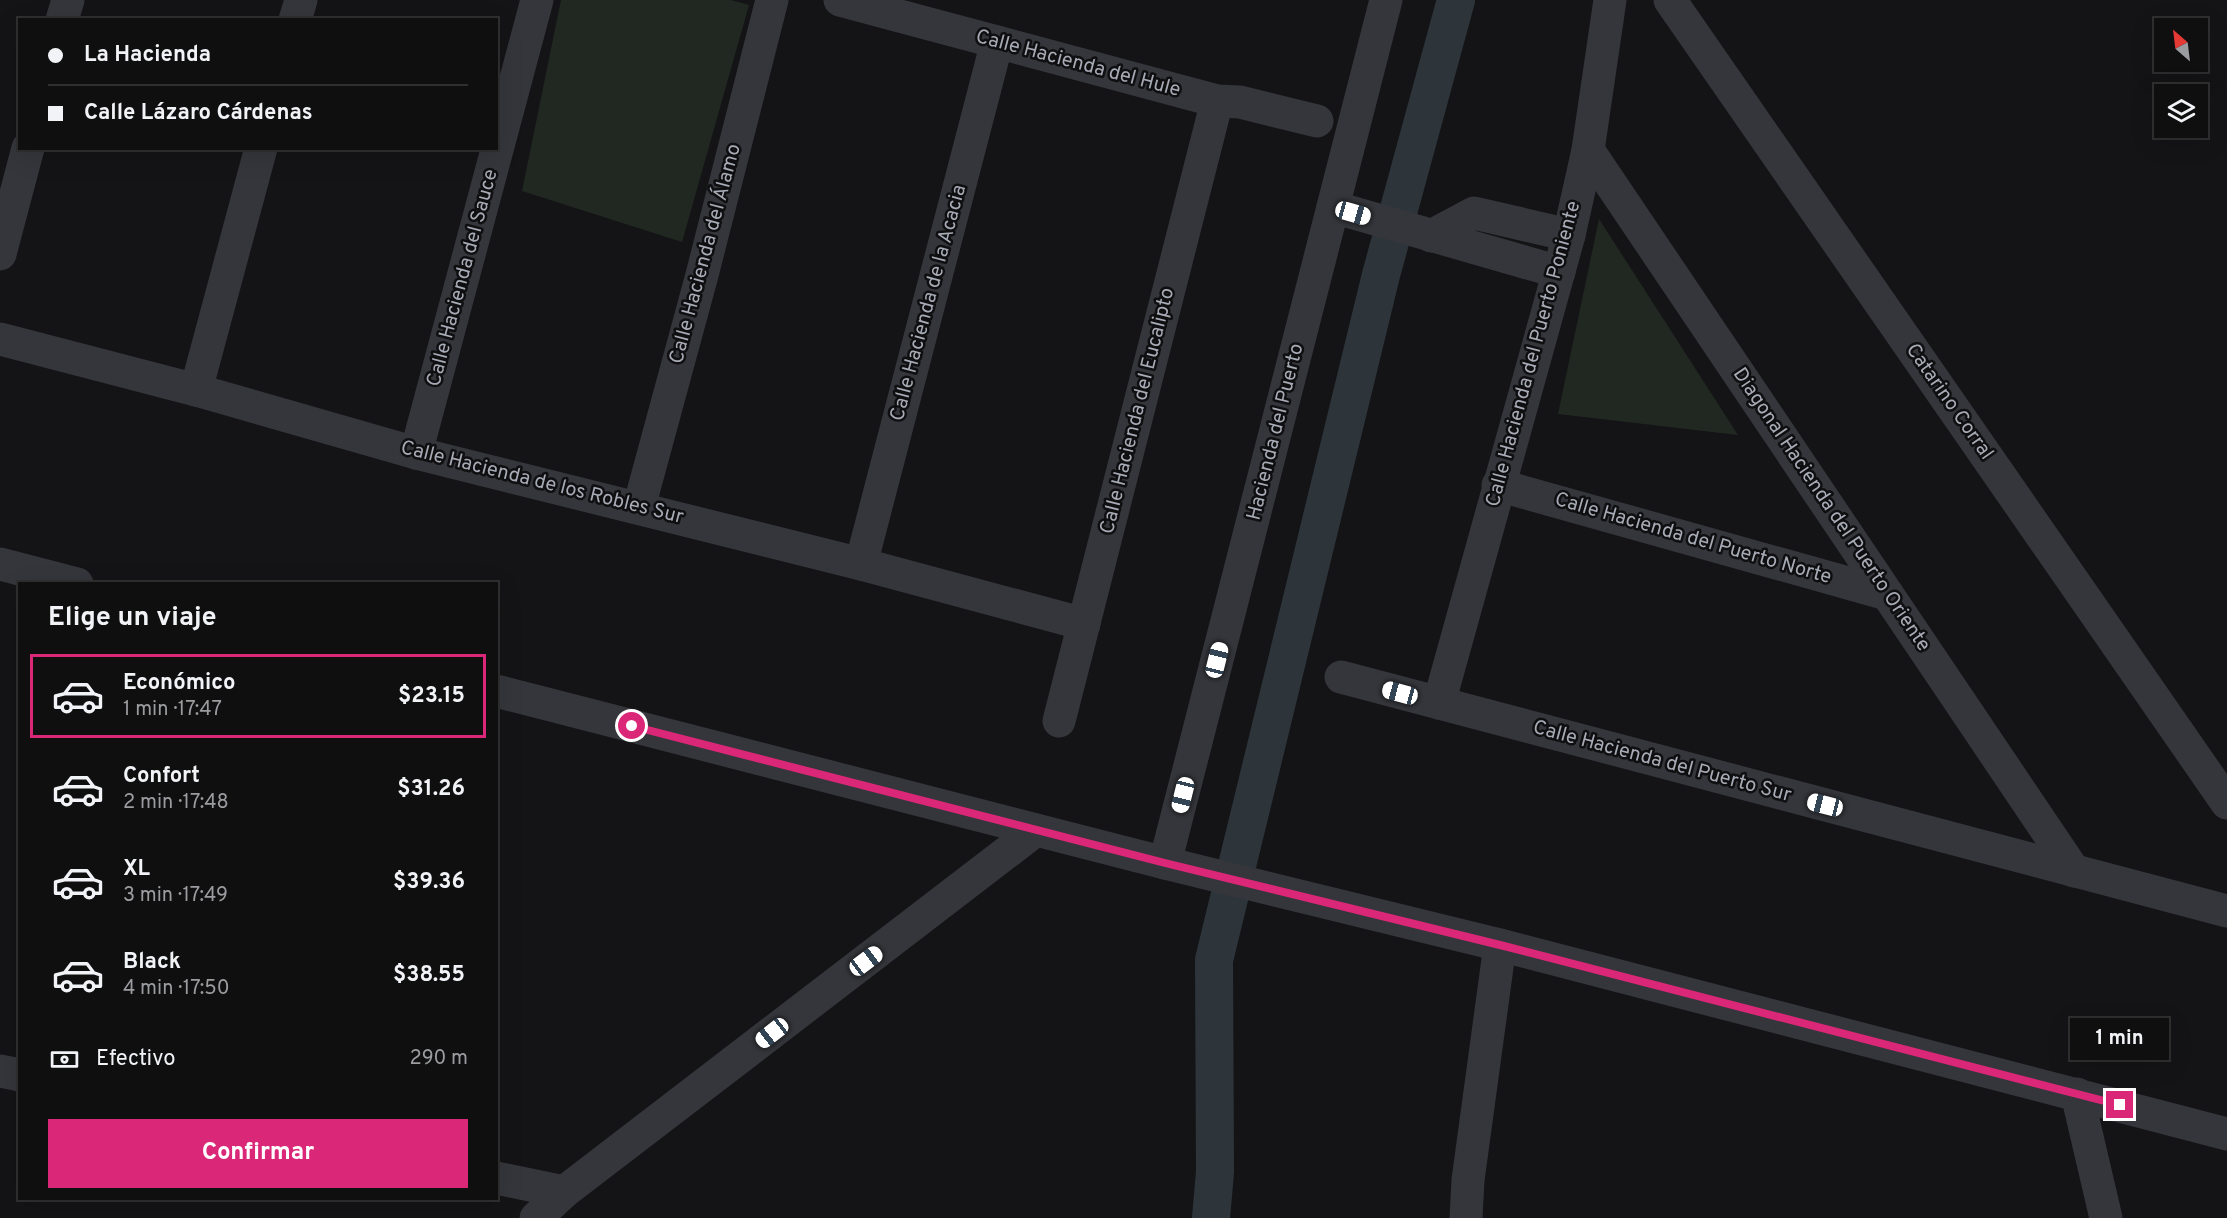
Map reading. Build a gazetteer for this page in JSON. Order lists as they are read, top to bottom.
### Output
{
  "streets": {
    "street": [
      "Calle Hacienda del Hule",
      "Calle Hacienda del Álamo",
      "Calle Hacienda del Sauce",
      "Calle Hacienda de la Acacia",
      "Calle Hacienda del Puerto Poniente",
      "Catarino Corral",
      "Calle Hacienda del Eucalipto",
      "Hacienda del Puerto",
      "Calle Hacienda de los Robles Sur",
      "Diagonal Hacienda del Puerto Oriente",
      "Calle Hacienda del Puerto Norte",
      "Calle Hacienda del Puerto Sur"
    ]
  },
  "crossings": [
    ["Calle Hacienda del Hule", "Calle Hacienda de la Acacia"],
    ["Calle Hacienda del Hule", "Calle Hacienda del Eucalipto"],
    ["Calle Hacienda del Álamo", "Calle Hacienda de los Robles Sur"],
    ["Calle Hacienda del Sauce", "Calle Hacienda de los Robles Sur"],
    ["Calle Hacienda de la Acacia", "Calle Hacienda de los Robles Sur"],
    ["Calle Hacienda del Puerto Poniente", "Diagonal Hacienda del Puerto Oriente"],
    ["Calle Hacienda del Puerto Poniente", "Calle Hacienda del Puerto Norte"],
    ["Calle Hacienda del Puerto Poniente", "Calle Hacienda del Puerto Sur"],
    ["Calle Hacienda del Eucalipto", "Calle Hacienda de los Robles Sur"],
    ["Diagonal Hacienda del Puerto Oriente", "Calle Hacienda del Puerto Norte"],
    ["Diagonal Hacienda del Puerto Oriente", "Calle Hacienda del Puerto Sur"]
  ],
  "north": "top left",
  "page": {
    "banner": ["La Hacienda", "Calle Lázaro Cárdenas"],
    "heading": "Elige un viaje",
    "list": [
      {
        "name": "Económico",
        "note": "1 min · 17:47",
        "value": "$23.15"
      },
      {
        "name": "Confort",
        "note": "2 min · 17:48",
        "value": "$31.26"
      },
      {
        "name": "XL",
        "note": "3 min · 17:49",
        "value": "$39.36"
      },
      {
        "name": "Black",
        "note": "4 min · 17:50",
        "value": "$38.55"
      }
    ],
    "bubble": "1 min",
    "pay": ["Efectivo", "290 m"],
    "buttons": "Confirmar"
  }
}
